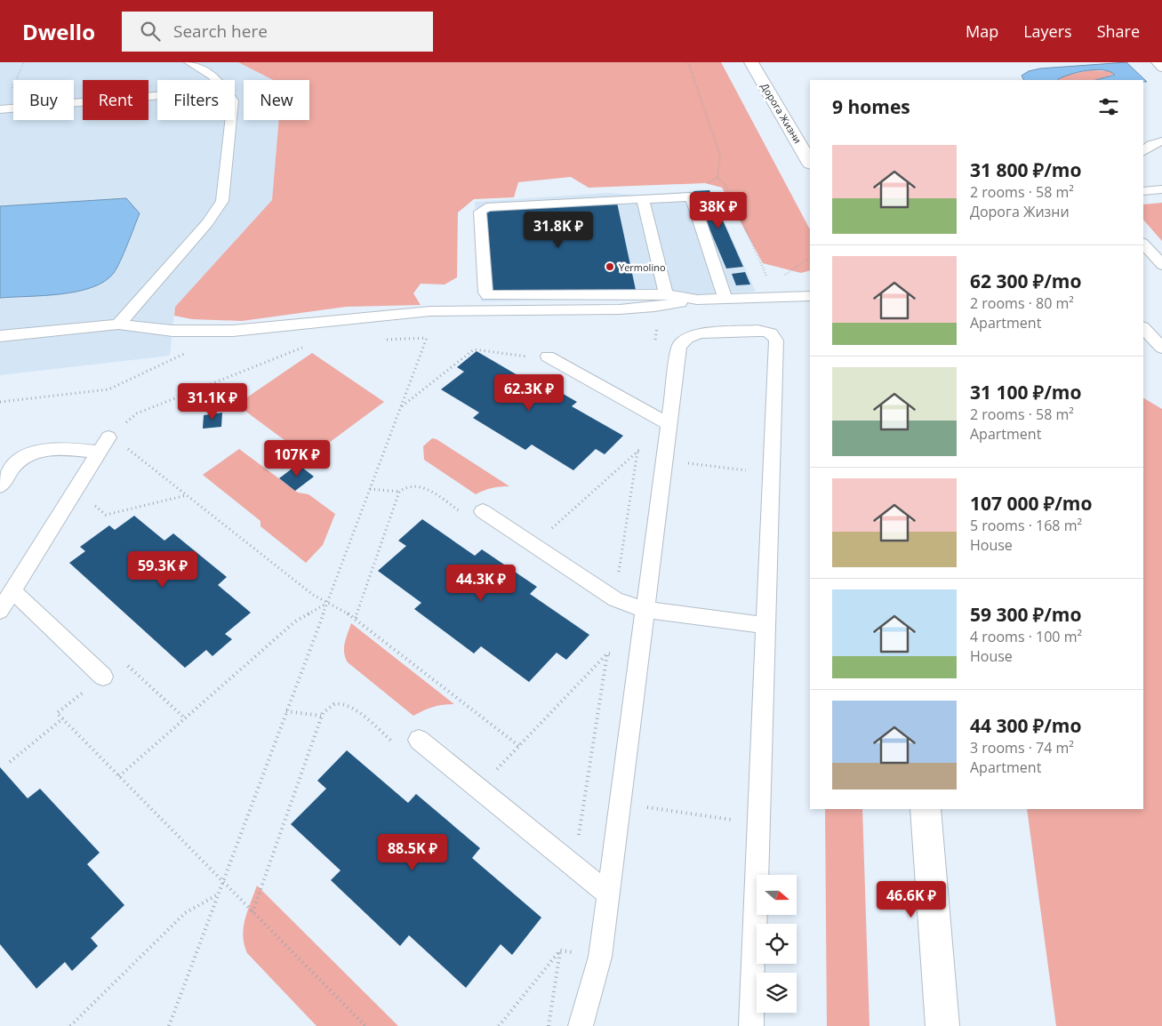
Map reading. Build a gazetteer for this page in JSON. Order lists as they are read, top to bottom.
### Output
{
  "streets": {
    "main road": ["Дорога Жизни"]
  },
  "places": ["Yermolino"],
  "north": "right",
  "page": {
    "header": "Dwello",
    "search": "Search here",
    "nav": ["Map", "Layers", "Share"],
    "chip": [
      "Buy",
      "Rent",
      "Filters",
      "New"
    ],
    "heading": "9 homes",
    "list": [
      {
        "name": "31 800 ₽/mo",
        "note": "2 rooms · 58 m² · Дорога Жизни"
      },
      {
        "name": "62 300 ₽/mo",
        "note": "2 rooms · 80 m² · Apartment"
      },
      {
        "name": "31 100 ₽/mo",
        "note": "2 rooms · 58 m² · Apartment"
      },
      {
        "name": "107 000 ₽/mo",
        "note": "5 rooms · 168 m² · House"
      },
      {
        "name": "59 300 ₽/mo",
        "note": "4 rooms · 100 m² · House"
      },
      {
        "name": "44 300 ₽/mo",
        "note": "3 rooms · 74 m² · Apartment"
      }
    ],
    "price": [
      "38K ₽",
      "31.8K ₽",
      "62.3K ₽",
      "31.1K ₽",
      "107K ₽",
      "59.3K ₽",
      "44.3K ₽",
      "88.5K ₽",
      "46.6K ₽"
    ]
  }
}
